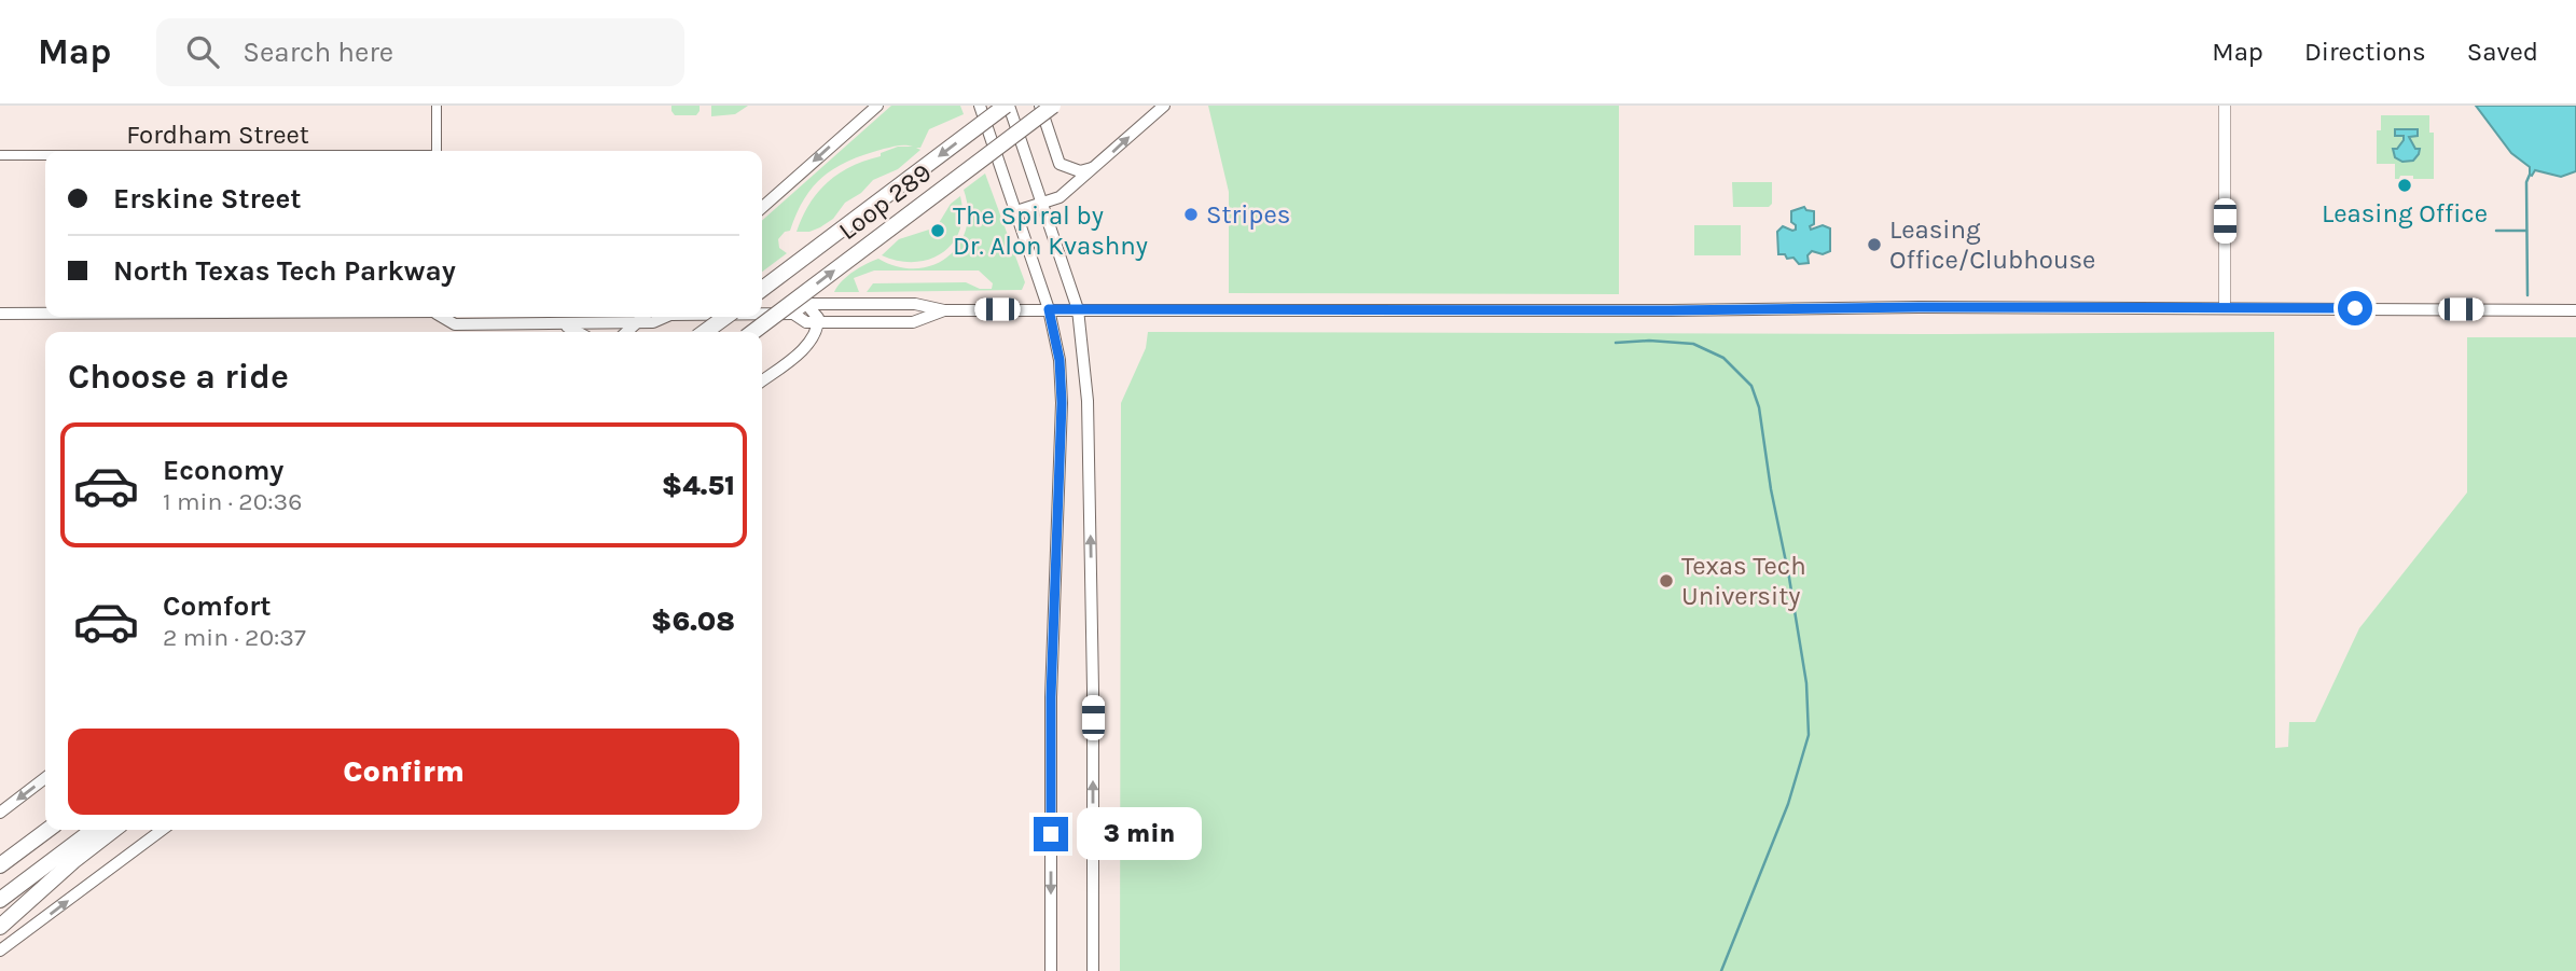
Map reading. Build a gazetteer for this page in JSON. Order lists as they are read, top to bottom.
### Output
{
  "streets": {
    "highway": ["Loop 289"],
    "street": ["Fordham Street"]
  },
  "places": [
    "Leasing Office",
    "Stripes",
    "The Spiral by Dr. Alon Kvashny",
    "Leasing Office/Clubhouse",
    "Texas Tech University"
  ],
  "page": {
    "header": "Map",
    "search": "Search here",
    "nav": ["Map", "Directions", "Saved"],
    "banner": ["Erskine Street", "North Texas Tech Parkway"],
    "heading": "Choose a ride",
    "list": [
      {
        "name": "Economy",
        "note": "1 min · 20:36",
        "value": "$4.51"
      },
      {
        "name": "Comfort",
        "note": "2 min · 20:37",
        "value": "$6.08"
      }
    ],
    "buttons": "Confirm",
    "bubble": "3 min"
  }
}
